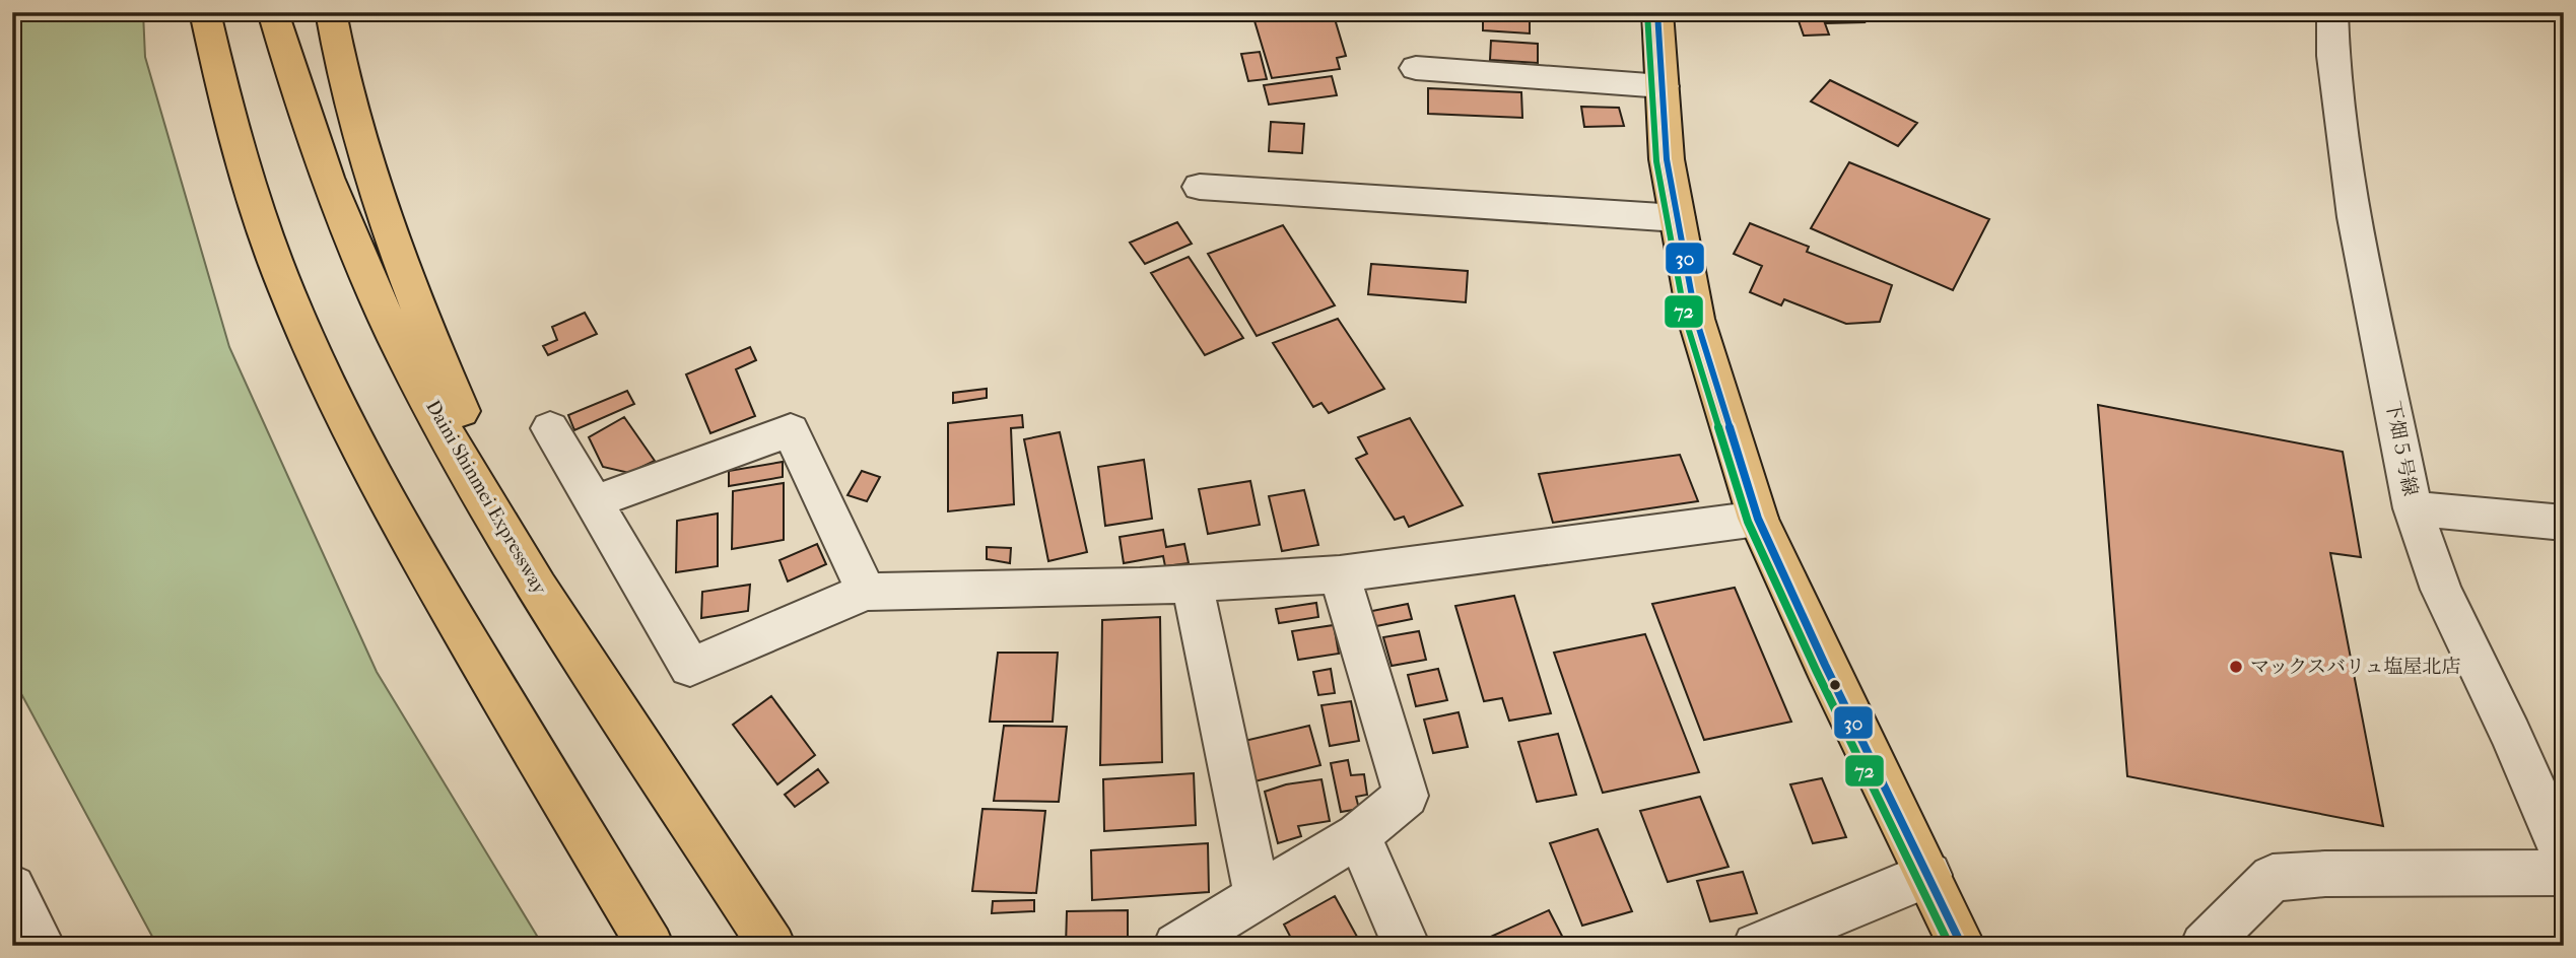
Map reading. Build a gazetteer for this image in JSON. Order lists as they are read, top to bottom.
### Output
{
  "streets": {
    "main road": ["Daini Shinmei Expressway"],
    "street": ["下畑５号線"]
  },
  "places": ["マックスバリュ塩屋北店"],
  "lines": ["transit line 30", "transit line 72"]
}
